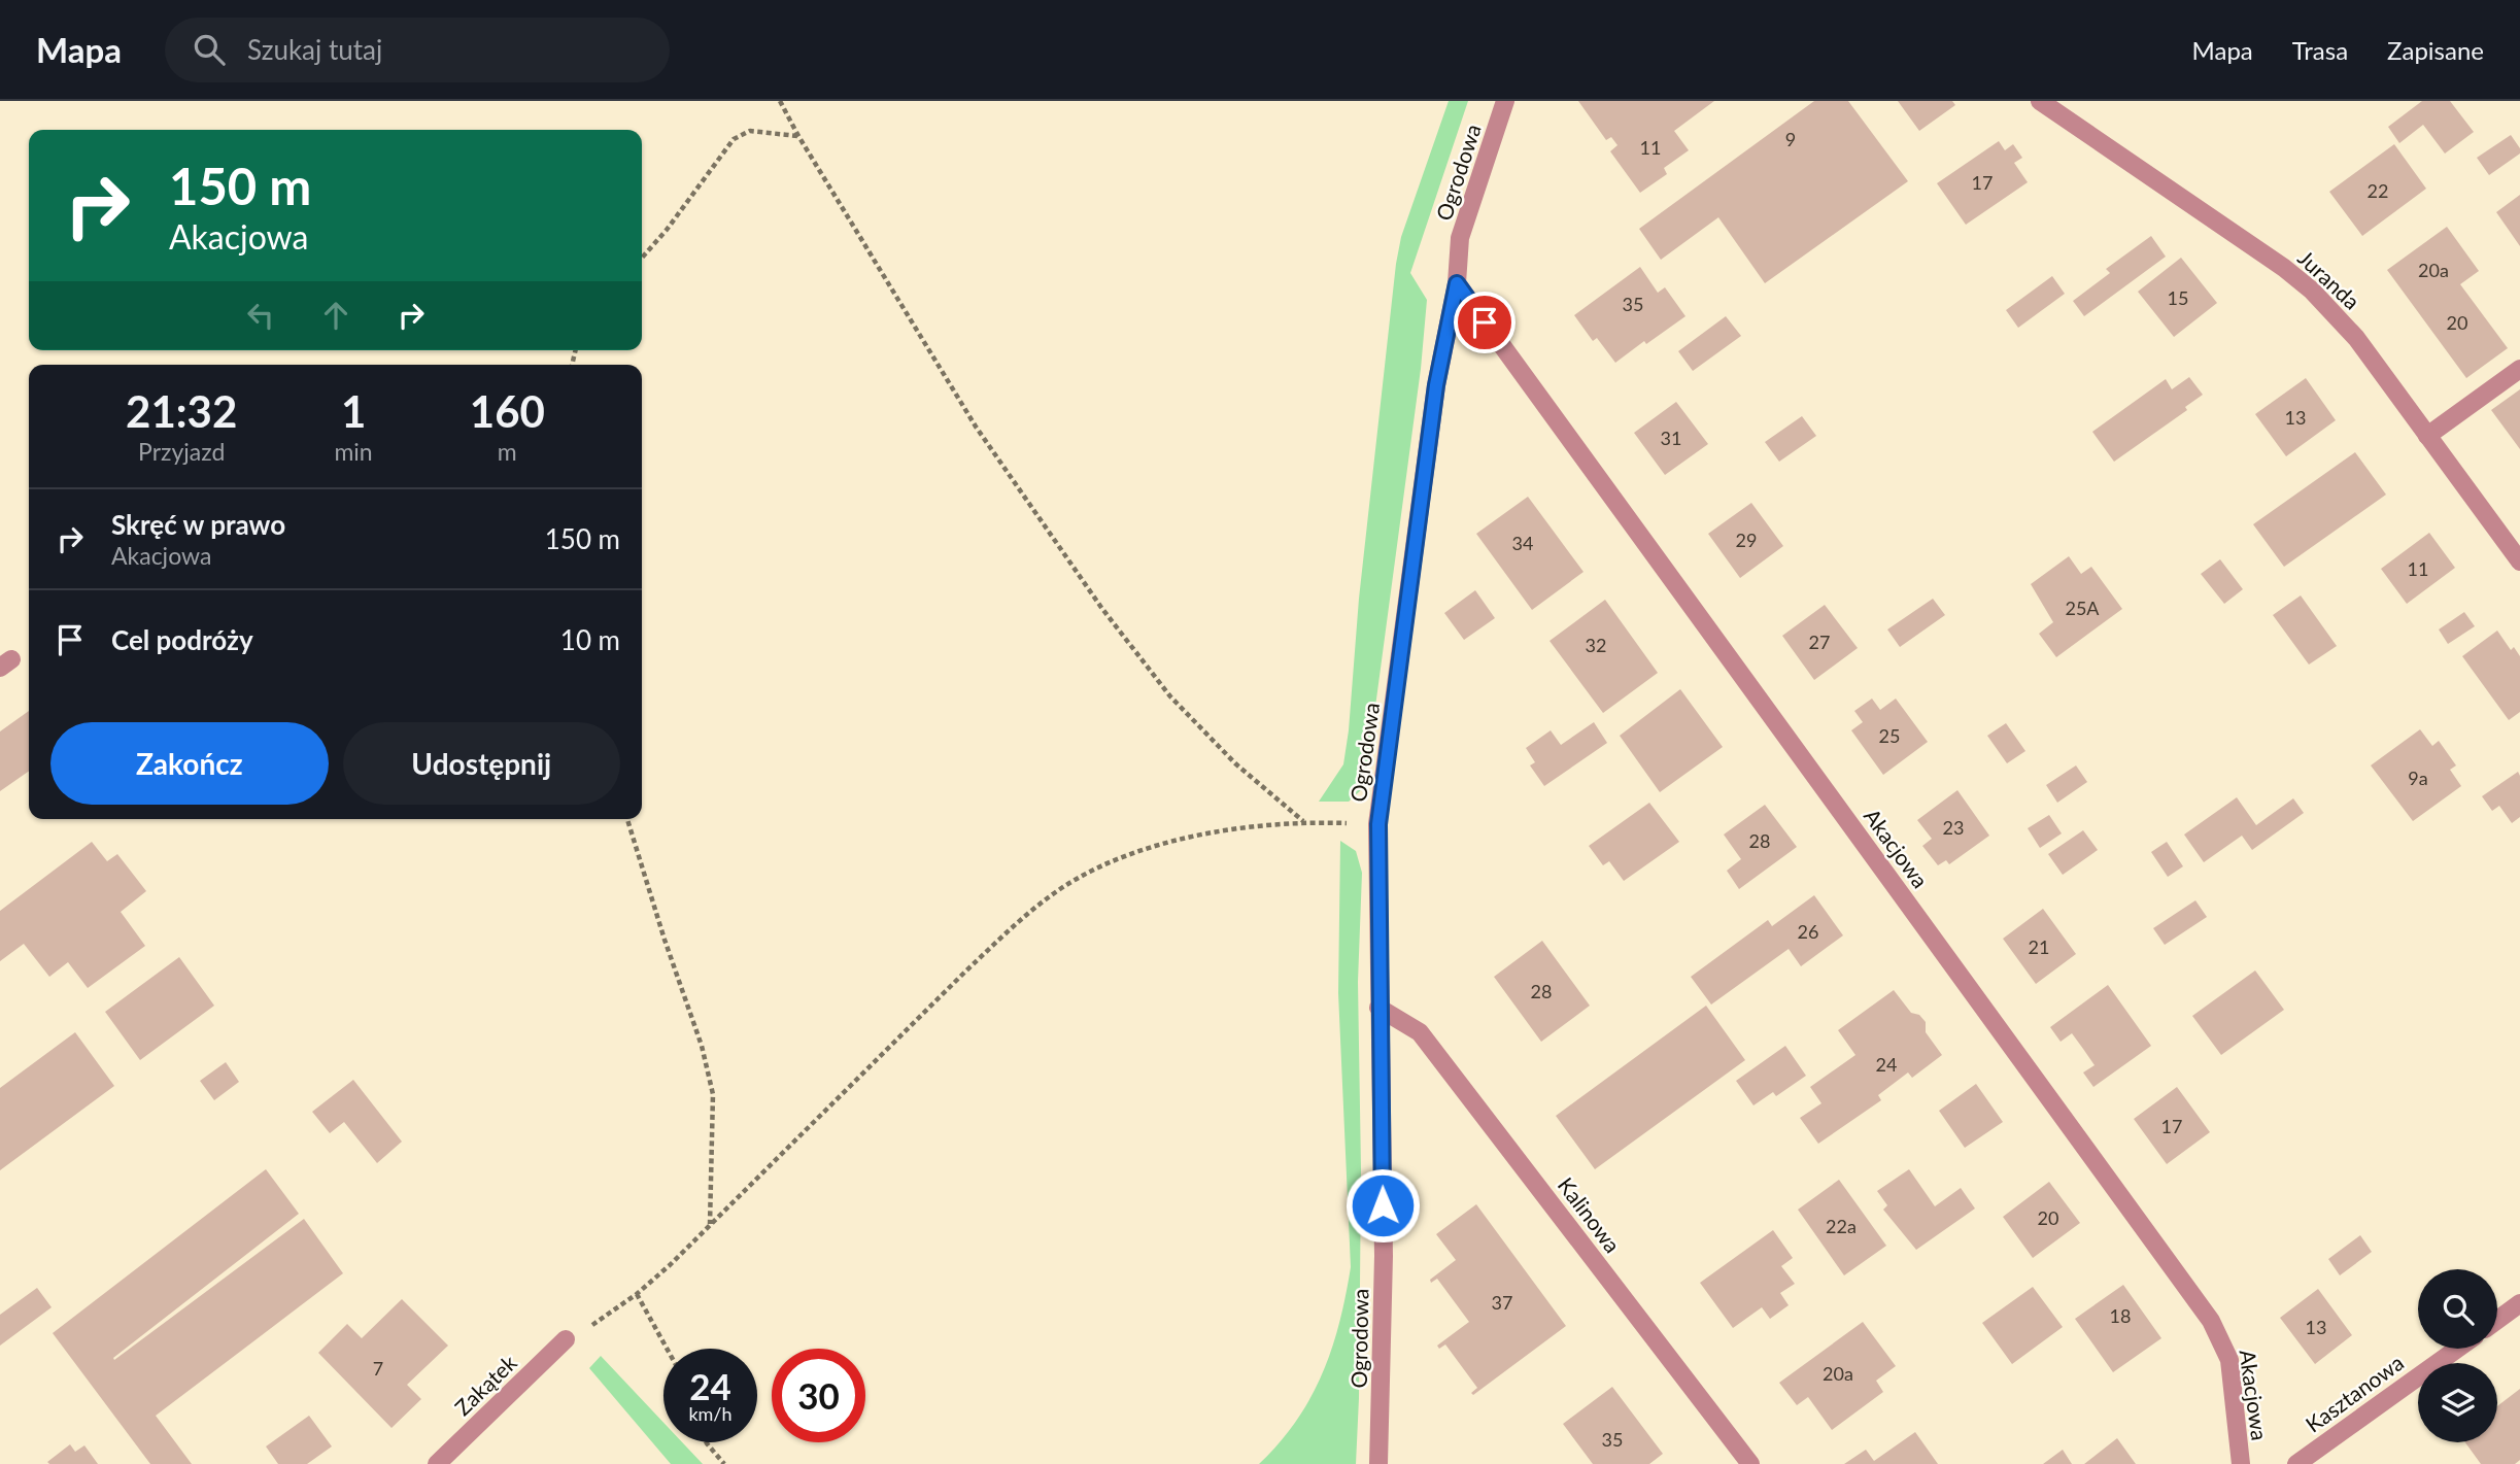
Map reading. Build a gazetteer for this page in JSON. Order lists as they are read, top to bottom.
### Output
{
  "streets": {
    "street": [
      "Ogrodowa",
      "Juranda",
      "Akacjowa",
      "Kalinowa",
      "Zakątek",
      "Kasztanowa"
    ]
  },
  "crossings": [
    ["Ogrodowa", "Akacjowa"],
    ["Ogrodowa", "Kalinowa"]
  ],
  "house_numbers": [
    "9",
    "11",
    "17",
    "22",
    "20a",
    "15",
    "35",
    "20",
    "13",
    "31",
    "29",
    "34",
    "11",
    "25A",
    "27",
    "32",
    "25",
    "9a",
    "23",
    "28",
    "26",
    "21",
    "28",
    "24",
    "17",
    "20",
    "22a",
    "37",
    "18",
    "13",
    "7",
    "20a",
    "35"
  ],
  "page": {
    "header": "Mapa",
    "search": "Szukaj tutaj",
    "nav": ["Mapa", "Trasa", "Zapisane"],
    "turn": ["150 m", "Akacjowa"],
    "eta": [
      "21:32",
      "Przyjazd",
      "1",
      "min",
      "160",
      "m"
    ],
    "list": [
      {
        "name": "Skręć w prawo",
        "note": "Akacjowa",
        "value": "150 m"
      },
      {
        "name": "Cel podróży",
        "value": "10 m"
      }
    ],
    "buttons": ["Zakończ", "Udostępnij"],
    "speed": "24 km/h",
    "limit": "30"
  }
}
